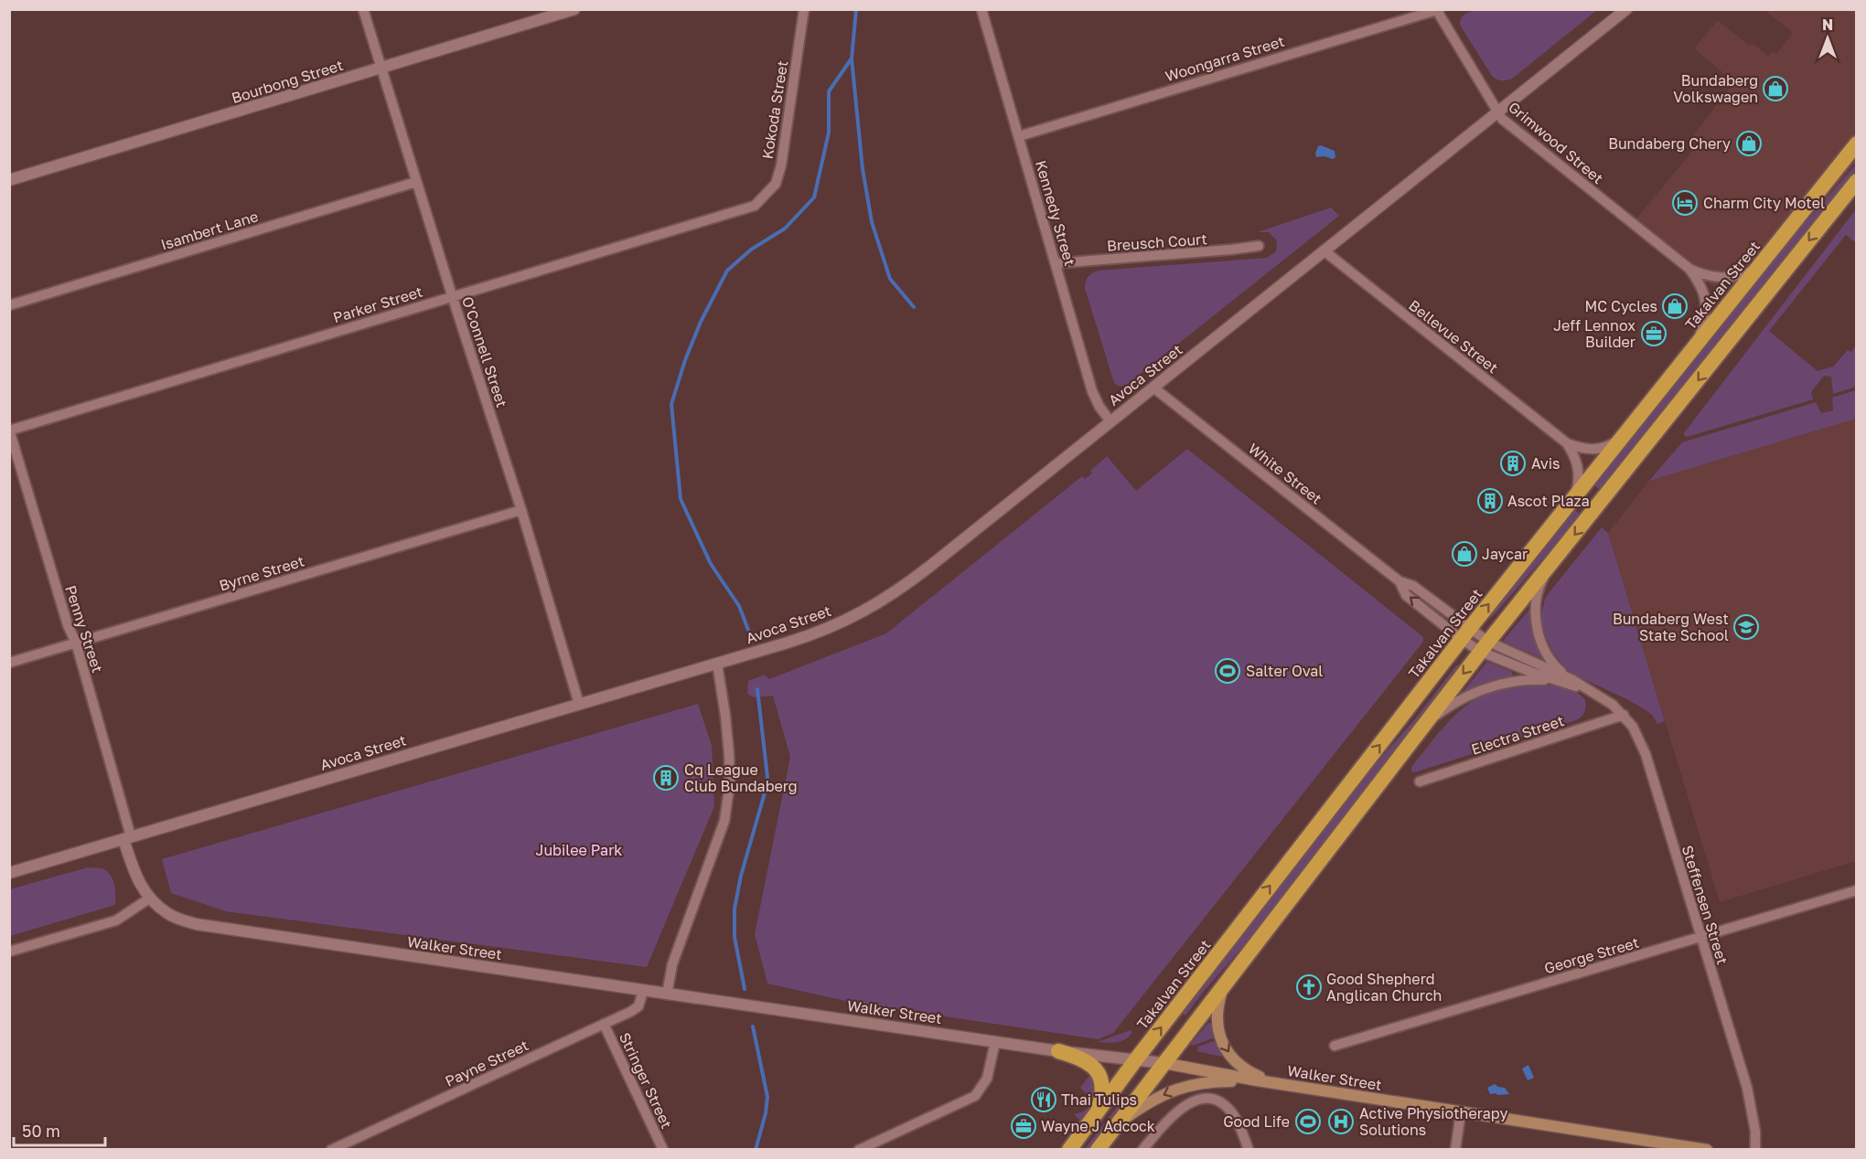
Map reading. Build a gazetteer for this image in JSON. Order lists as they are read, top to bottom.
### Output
{
  "streets": {
    "highway": ["Takalvan Street"],
    "main road": ["Walker Street"],
    "street": [
      "Woongarra Street",
      "Bourbong Street",
      "Kokoda Street",
      "Grimwood Street",
      "Kennedy Street",
      "Isambert Lane",
      "Breusch Court",
      "Parker Street",
      "Bellevue Street",
      "O'Connell Street",
      "Avoca Street",
      "White Street",
      "Byrne Street",
      "Penny Street",
      "Electra Street",
      "Steffensen Street",
      "George Street",
      "Payne Street",
      "Stringer Street"
    ]
  },
  "crossings": [
    ["Woongarra Street", "Grimwood Street"],
    ["Woongarra Street", "Kennedy Street"],
    ["Bourbong Street", "O'Connell Street"],
    ["Kokoda Street", "Parker Street"],
    ["Grimwood Street", "Takalvan Street"],
    ["Grimwood Street", "Avoca Street"],
    ["Kennedy Street", "Breusch Court"],
    ["Kennedy Street", "Avoca Street"],
    ["Isambert Lane", "O'Connell Street"],
    ["Takalvan Street", "Bellevue Street"],
    ["Takalvan Street", "White Street"],
    ["Takalvan Street", "Walker Street"],
    ["Parker Street", "O'Connell Street"],
    ["Parker Street", "Penny Street"],
    ["Bellevue Street", "Avoca Street"],
    ["O'Connell Street", "Avoca Street"],
    ["O'Connell Street", "Byrne Street"],
    ["Avoca Street", "White Street"],
    ["Avoca Street", "Penny Street"],
    ["Avoca Street", "Walker Street"],
    ["Byrne Street", "Penny Street"],
    ["Penny Street", "Walker Street"],
    ["Electra Street", "Steffensen Street"],
    ["Steffensen Street", "George Street"],
    ["Walker Street", "Payne Street"],
    ["Payne Street", "Stringer Street"]
  ],
  "parks": ["Jubilee Park"],
  "places": {
    "shop": [
      "Bundaberg Volkswagen",
      "Bundaberg Chery",
      "MC Cycles",
      "Jaycar"
    ],
    "hotel": ["Charm City Motel"],
    "office": ["Jeff Lennox Builder", "Wayne J Adcock"],
    "building": ["Avis", "Ascot Plaza", "Cq League Club Bundaberg"],
    "school or university": ["Bundaberg West State School"],
    "sports": ["Salter Oval", "Good Life"],
    "church": ["Good Shepherd Anglican Church"],
    "restaurant": ["Thai Tulips"],
    "hospital": ["Active Physiotherapy Solutions"]
  },
  "scale_bar": "50 m",
  "north": "top"
}
